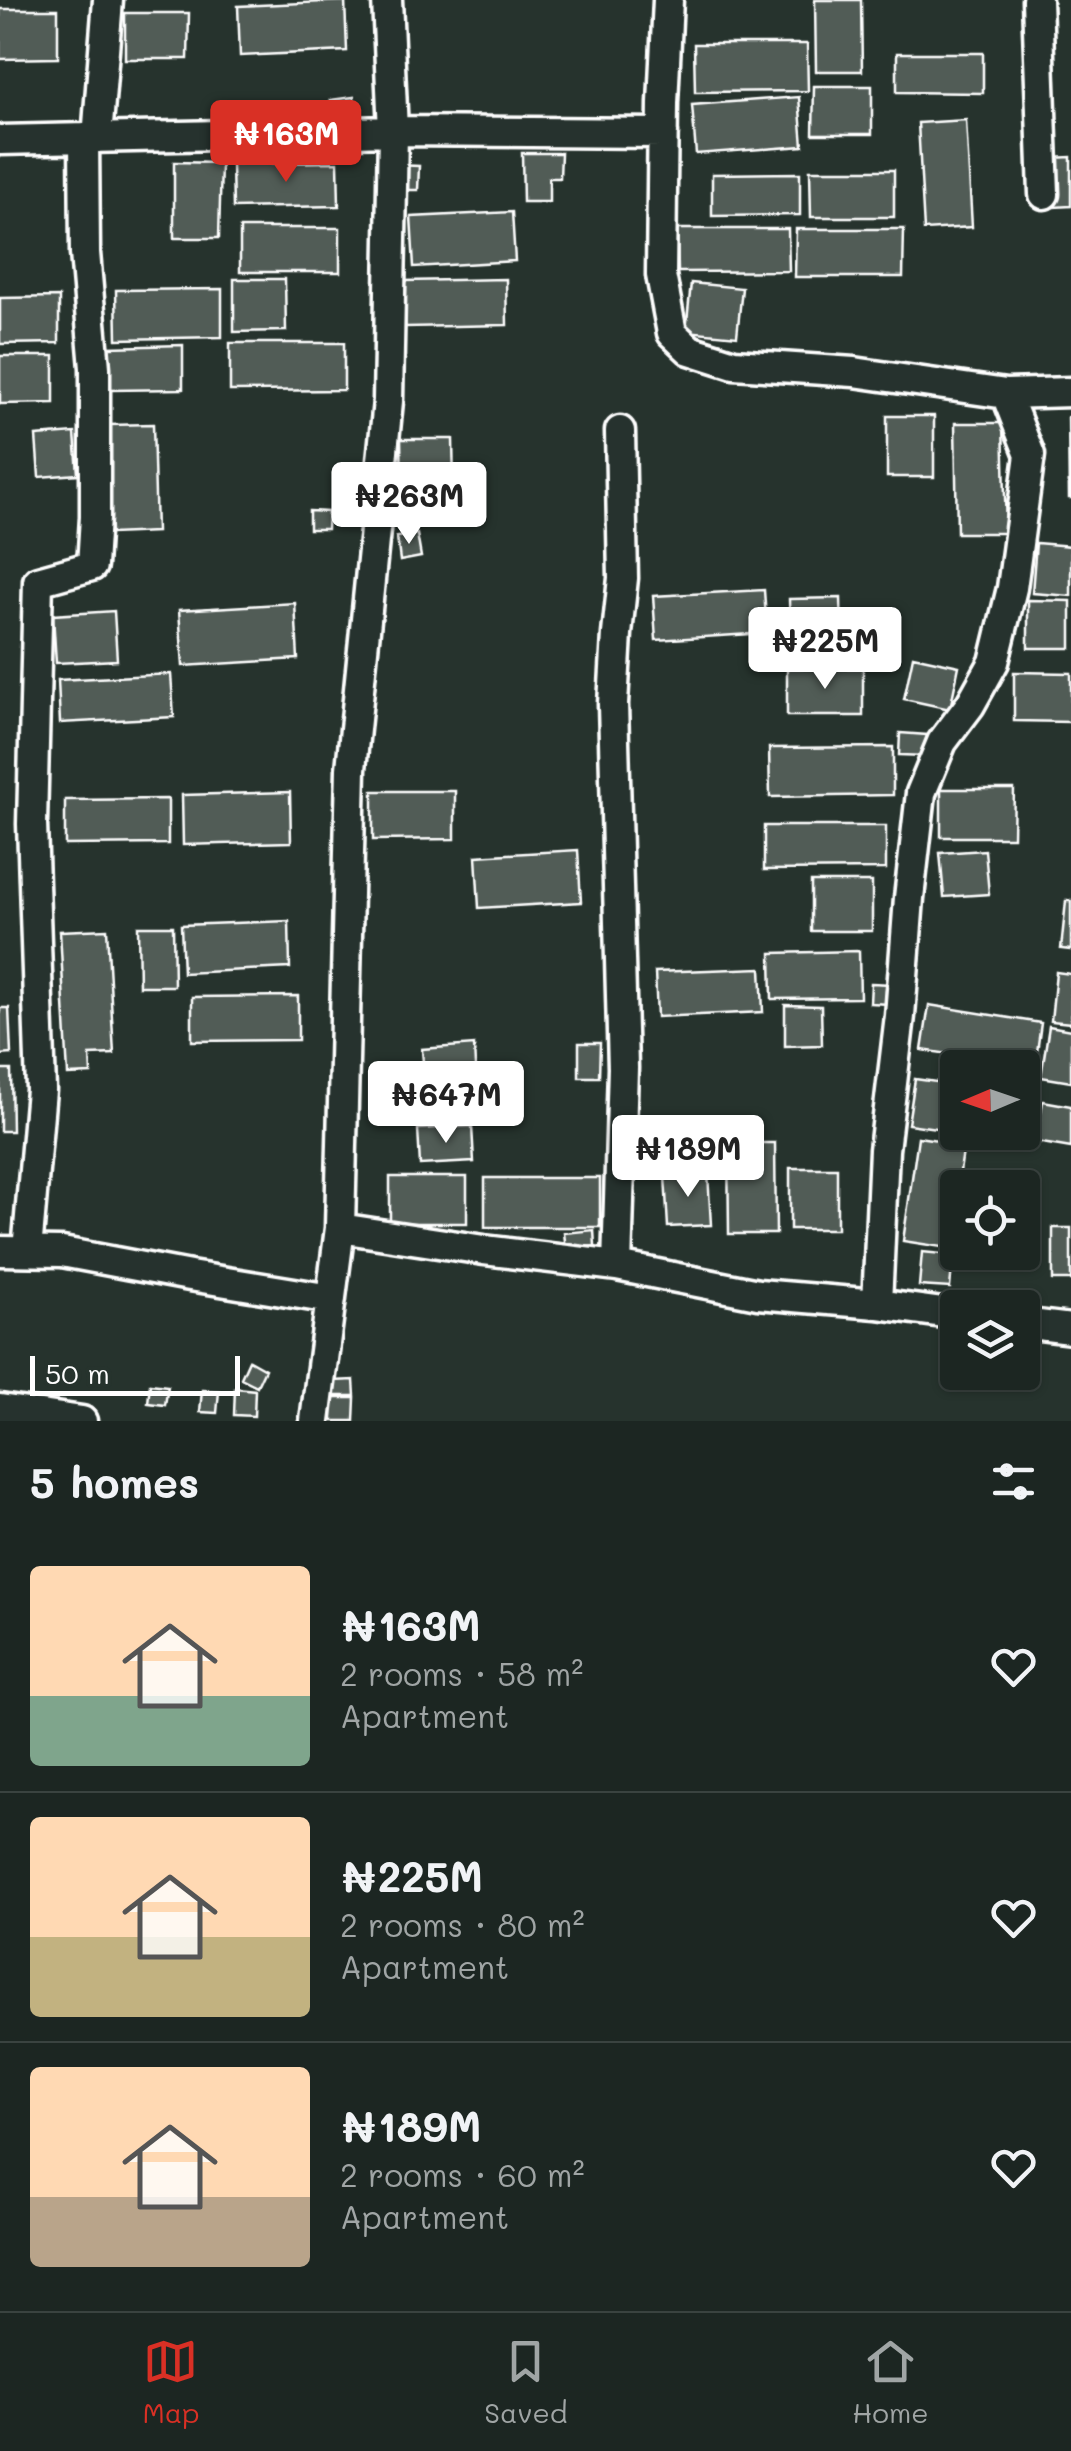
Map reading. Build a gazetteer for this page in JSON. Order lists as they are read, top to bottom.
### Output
{
  "scale_bar": "50 m",
  "north": "left",
  "page": {
    "price": [
      "₦163M",
      "₦263M",
      "₦225M",
      "₦647M",
      "₦189M"
    ],
    "scale": "50 m",
    "heading": "5 homes",
    "list": [
      {
        "name": "₦163M",
        "note": "2 rooms · 58 m² · Apartment"
      },
      {
        "name": "₦225M",
        "note": "2 rooms · 80 m² · Apartment"
      },
      {
        "name": "₦189M",
        "note": "2 rooms · 60 m² · Apartment"
      }
    ],
    "tabs": ["Map", "Saved", "Home"]
  }
}
